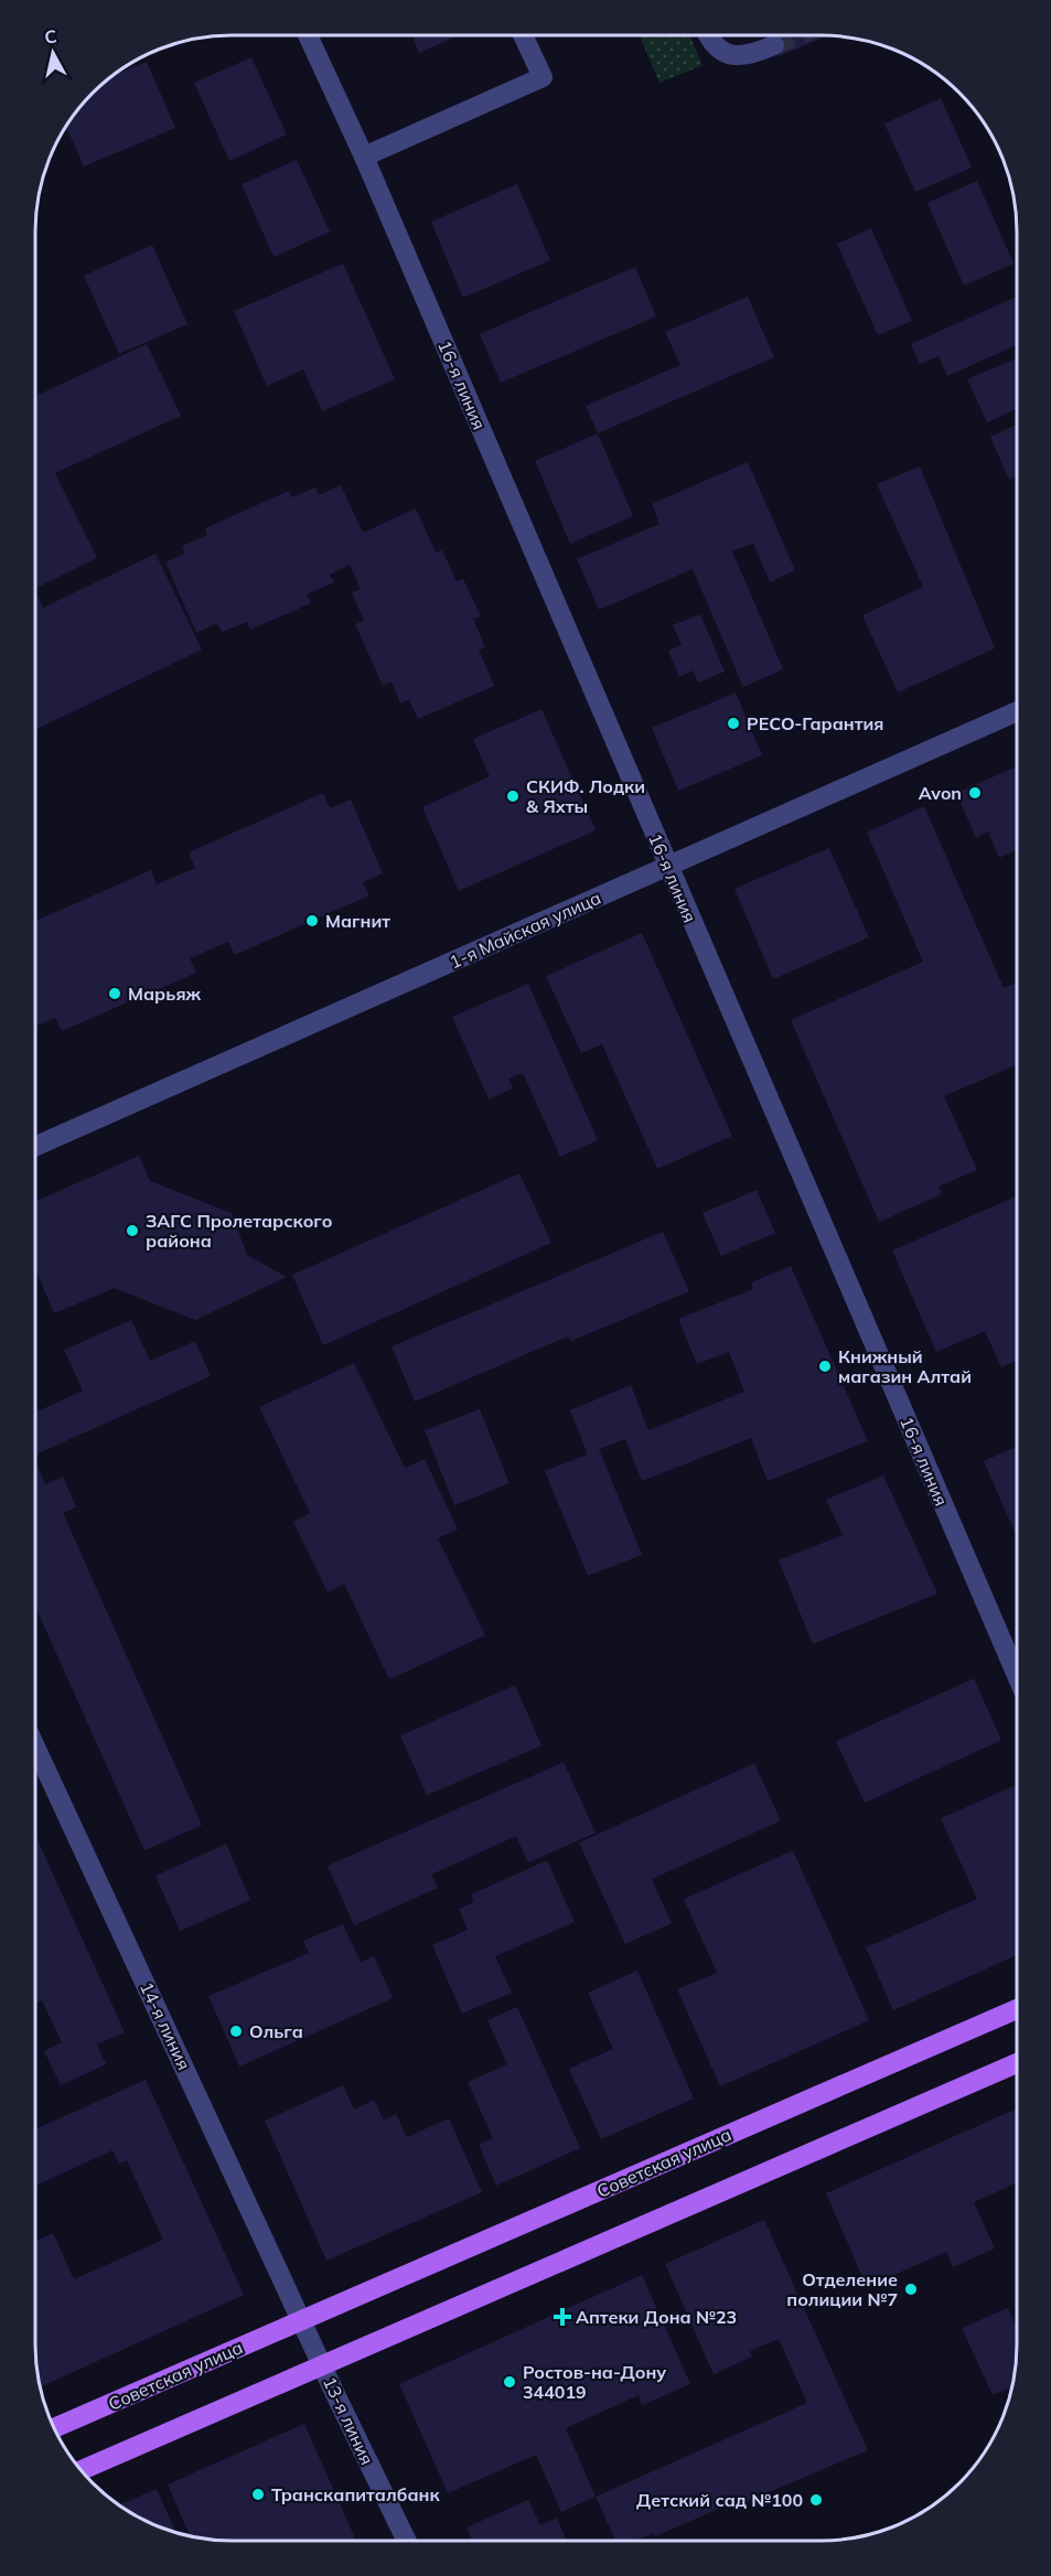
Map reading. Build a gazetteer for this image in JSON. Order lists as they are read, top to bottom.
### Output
{
  "streets": {
    "main road": ["Советская улица"],
    "street": [
      "16-я линия",
      "1-я Майская улица",
      "14-я линия",
      "13-я линия"
    ]
  },
  "crossings": [
    ["16-я линия", "1-я Майская улица"],
    ["14-я линия", "Советская улица"]
  ],
  "places": {
    "other": [
      "РЕСО-Гарантия",
      "Avon",
      "СКИФ. Лодки & Яхты",
      "Магнит",
      "Марьяж",
      "ЗАГС Пролетарского района",
      "Книжный магазин Алтай",
      "Ольга",
      "Отделение полиции №7",
      "Ростов-на-Дону 344019",
      "Транскапиталбанк",
      "Детский сад №100"
    ],
    "health": ["Аптеки Дона №23"]
  },
  "north": "top"
}
